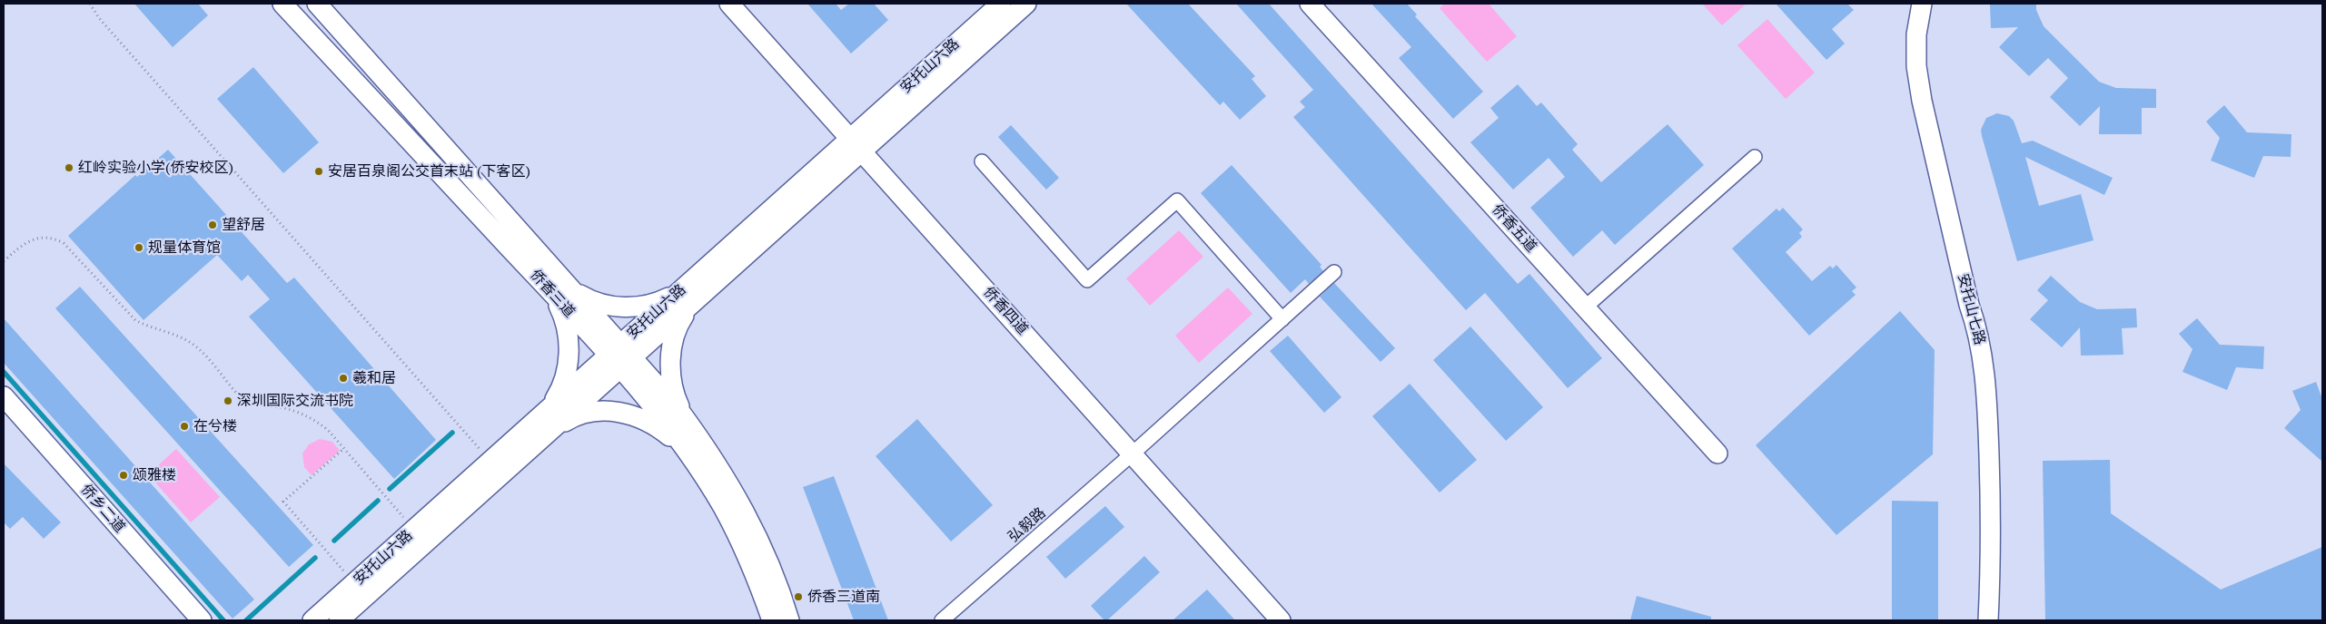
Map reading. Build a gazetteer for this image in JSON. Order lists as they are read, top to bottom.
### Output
{
  "streets": {
    "street": [
      "安托山六路",
      "侨香五道",
      "侨香三道",
      "安托山七路",
      "侨香四道",
      "侨乡二道",
      "弘毅路"
    ]
  },
  "crossings": [
    ["安托山六路", "侨香三道"],
    ["安托山六路", "侨香四道"],
    ["侨香四道", "弘毅路"]
  ],
  "places": [
    "红岭实验小学(侨安校区)",
    "安居百泉阁公交首末站 (下客区)",
    "望舒居",
    "规量体育馆",
    "羲和居",
    "深圳国际交流书院",
    "在兮楼",
    "颂雅楼",
    "侨香三道南"
  ]
}
